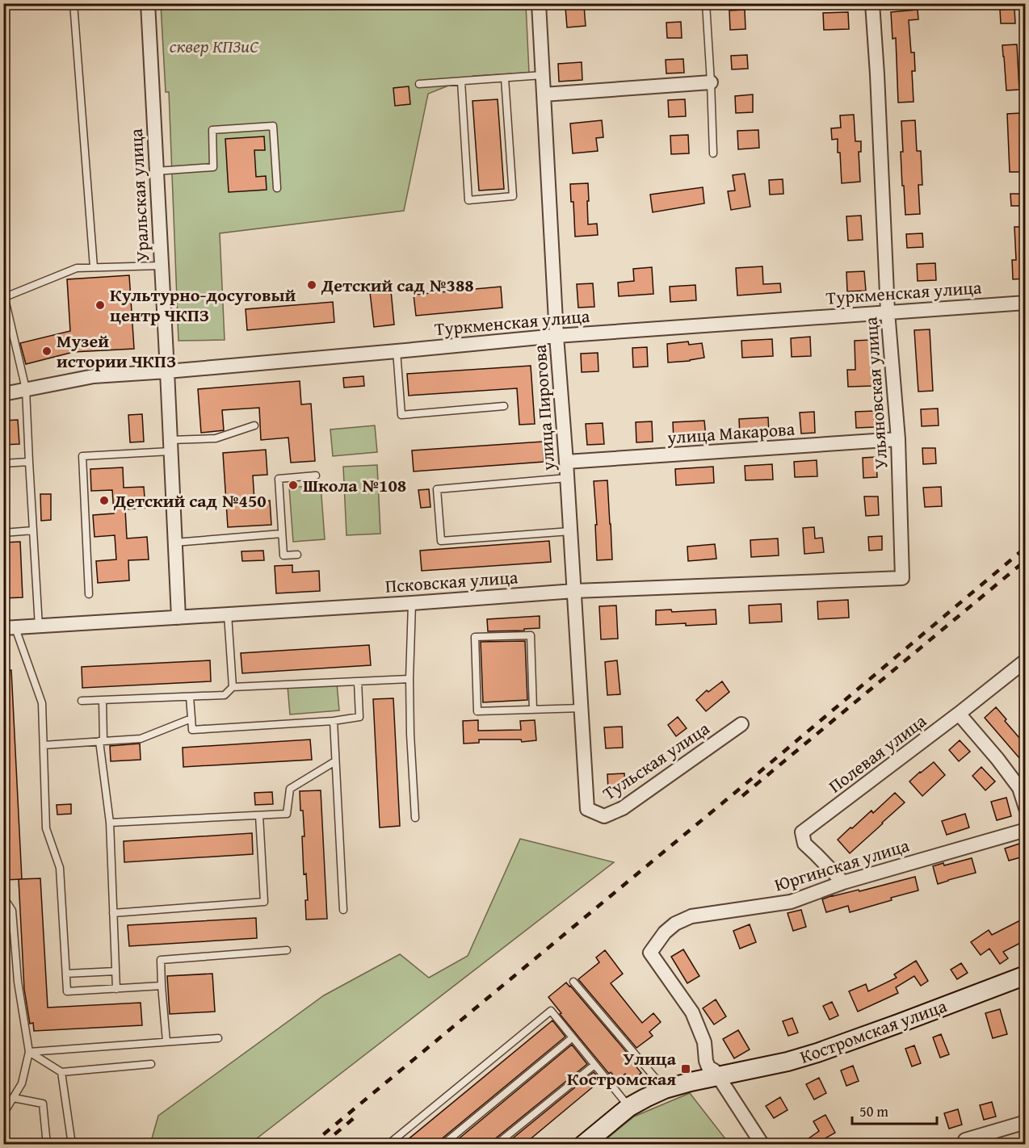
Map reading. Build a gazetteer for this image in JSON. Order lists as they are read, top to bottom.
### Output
{
  "streets": {
    "street": [
      "Уральская улица",
      "Туркменская улица",
      "Ульяновская улица",
      "улица Пирогова",
      "улица Макарова",
      "Псковская улица",
      "Полевая улица",
      "Тульская улица",
      "Юргинская улица",
      "Костромская улица"
    ]
  },
  "crossings": [
    ["Уральская улица", "Туркменская улица"],
    ["Уральская улица", "Псковская улица"],
    ["Туркменская улица", "Ульяновская улица"],
    ["Туркменская улица", "улица Пирогова"],
    ["Ульяновская улица", "улица Макарова"],
    ["Ульяновская улица", "Псковская улица"],
    ["улица Пирогова", "улица Макарова"],
    ["улица Пирогова", "Псковская улица"],
    ["улица Пирогова", "Тульская улица"],
    ["Полевая улица", "Юргинская улица"],
    ["Юргинская улица", "Костромская улица"]
  ],
  "parks": ["сквер КПЗиС"],
  "places": {
    "other": [
      "Детский сад №388",
      "Культурно-досуговый центр ЧКПЗ",
      "Музей истории ЧКПЗ",
      "Школа №108",
      "Детский сад №450"
    ],
    "transit": ["Улица Костромская"]
  },
  "scale_bar": "50 m"
}
